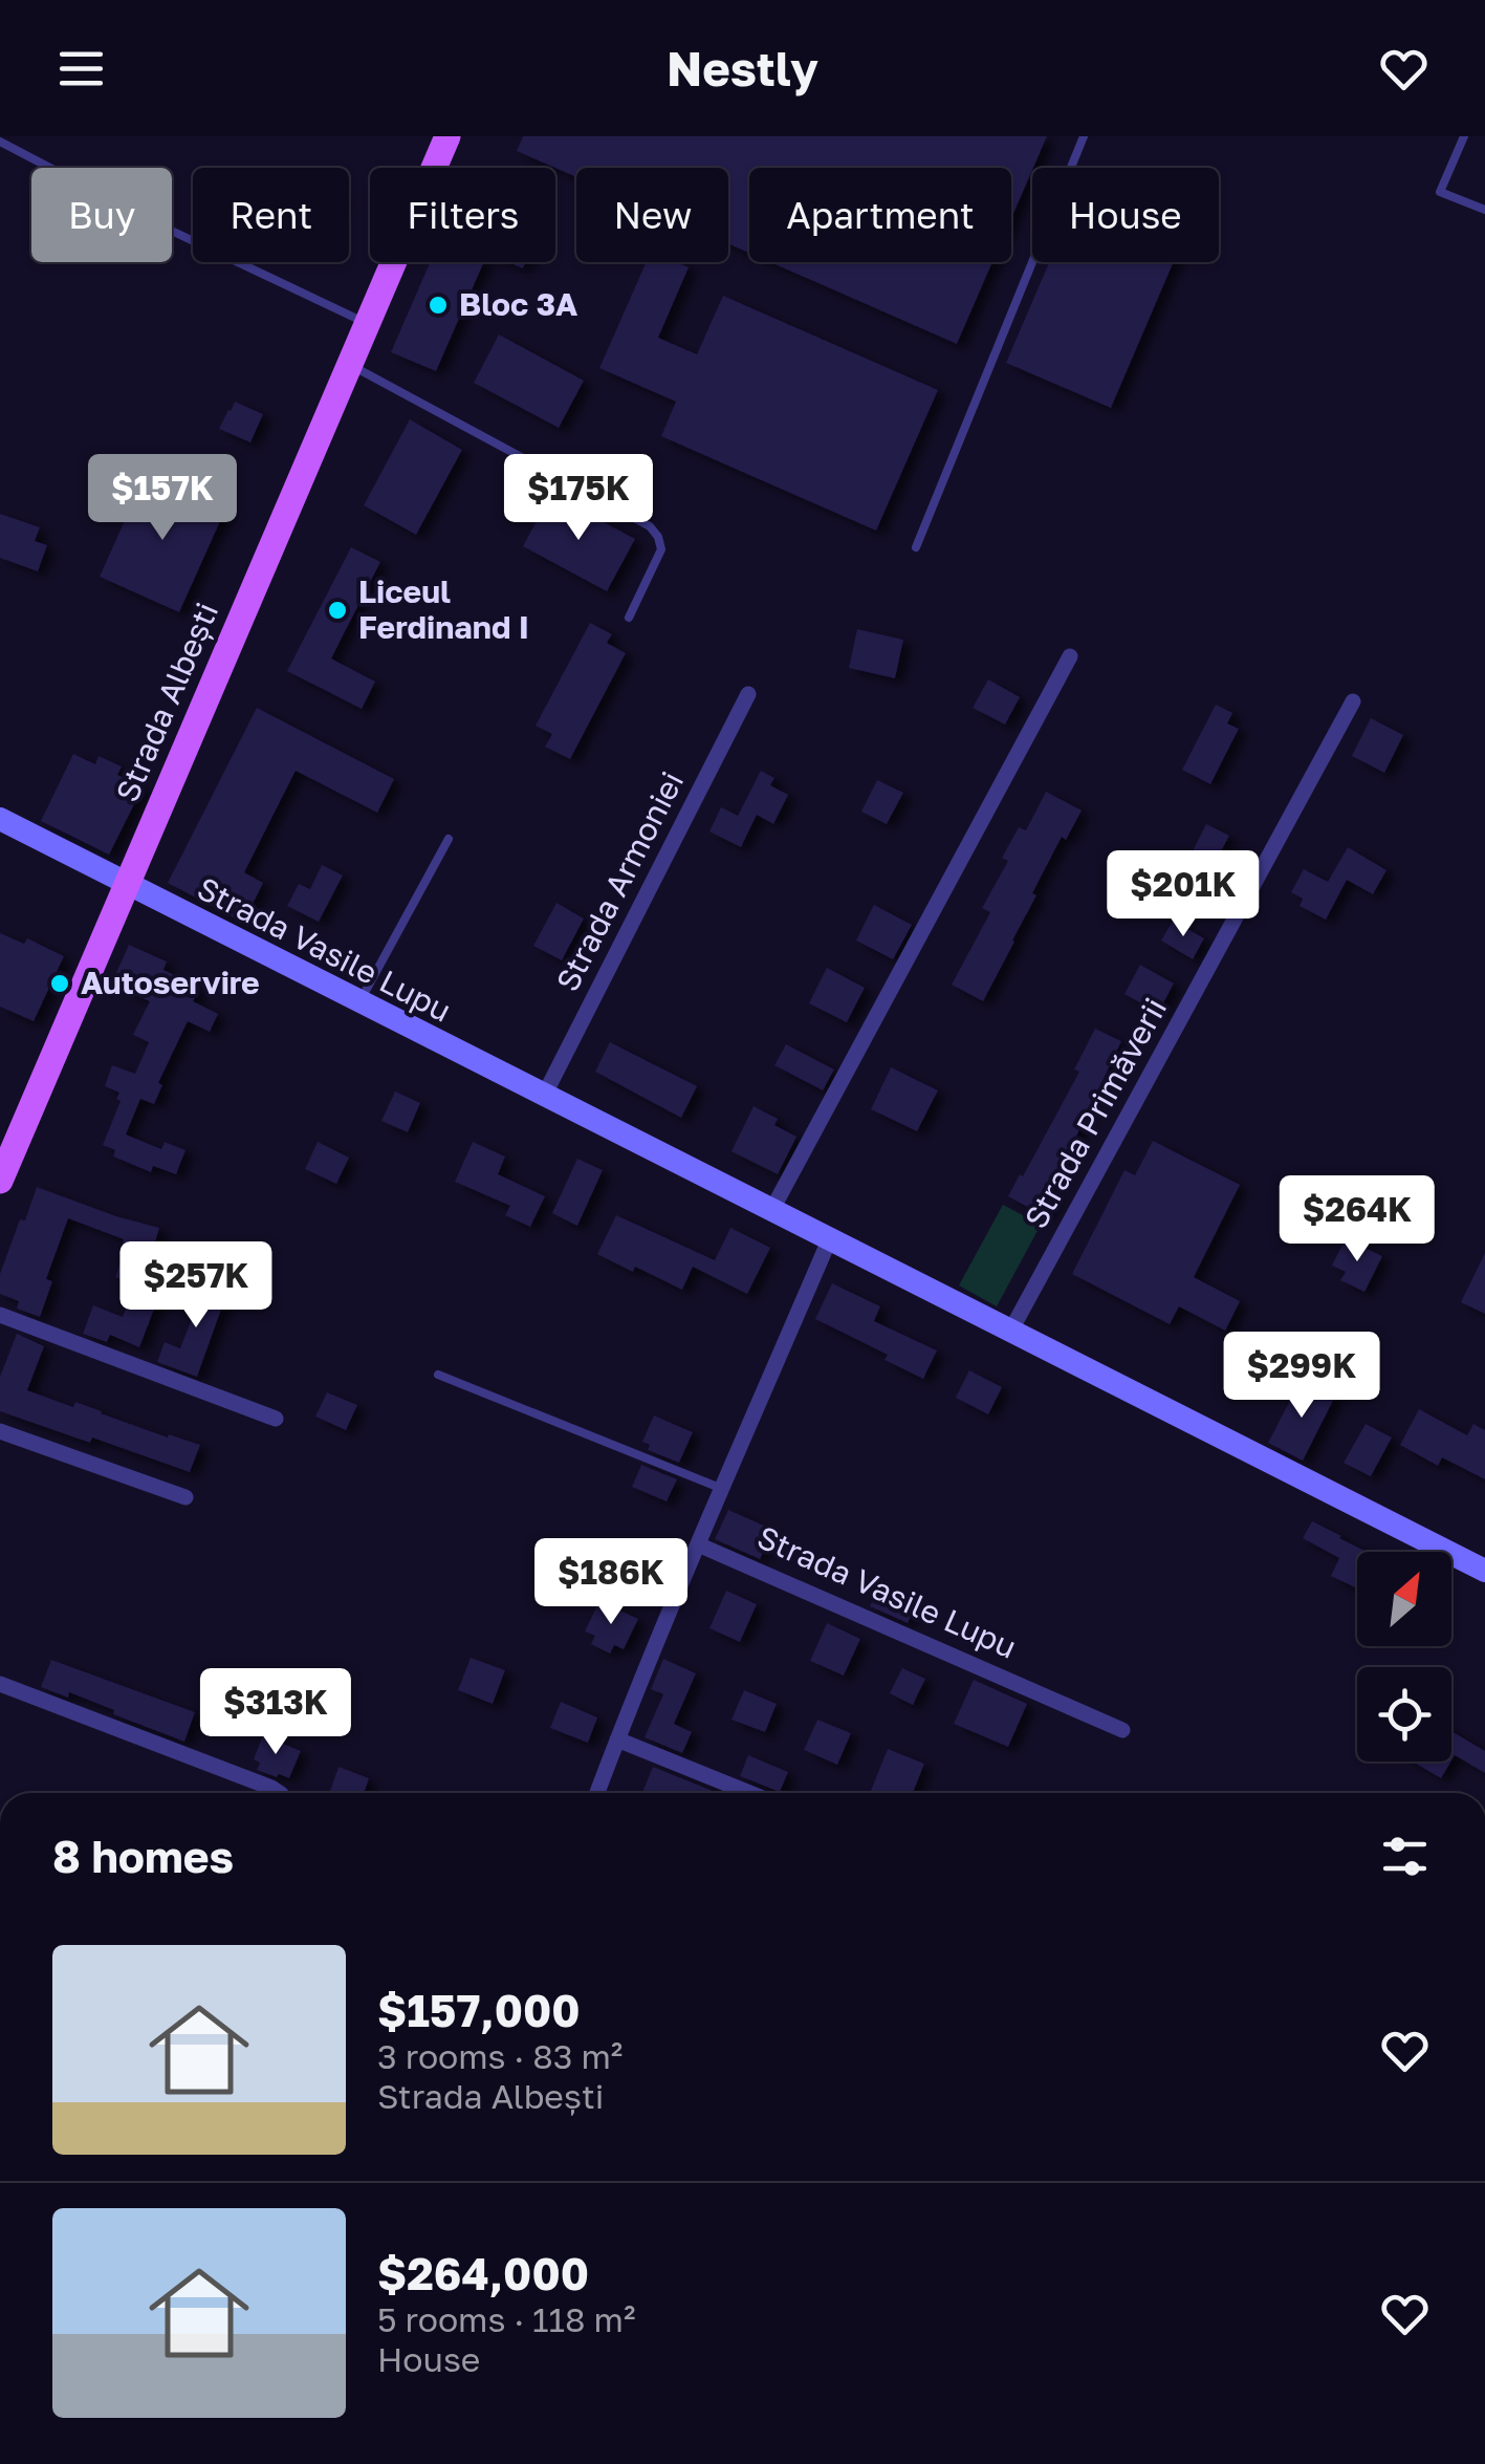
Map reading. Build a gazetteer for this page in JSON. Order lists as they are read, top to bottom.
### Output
{
  "streets": {
    "main road": ["Strada Albești", "Strada Vasile Lupu"],
    "street": ["Strada Armoniei", "Strada Primăverii"]
  },
  "crossings": [
    ["Strada Albești", "Strada Vasile Lupu"],
    ["Strada Armoniei", "Strada Vasile Lupu"],
    ["Strada Vasile Lupu", "Strada Primăverii"]
  ],
  "places": ["Bloc 3A", "Liceul Ferdinand I", "Autoservire"],
  "north": "top right",
  "page": {
    "header": "Nestly",
    "chip": [
      "Buy",
      "Rent",
      "Filters",
      "New",
      "Apartment",
      "House"
    ],
    "price": [
      "$157K",
      "$175K",
      "$201K",
      "$264K",
      "$257K",
      "$299K",
      "$186K",
      "$313K"
    ],
    "heading": "8 homes",
    "list": [
      {
        "name": "$157,000",
        "note": "3 rooms · 83 m² · Strada Albești"
      },
      {
        "name": "$264,000",
        "note": "5 rooms · 118 m² · House"
      }
    ]
  }
}
